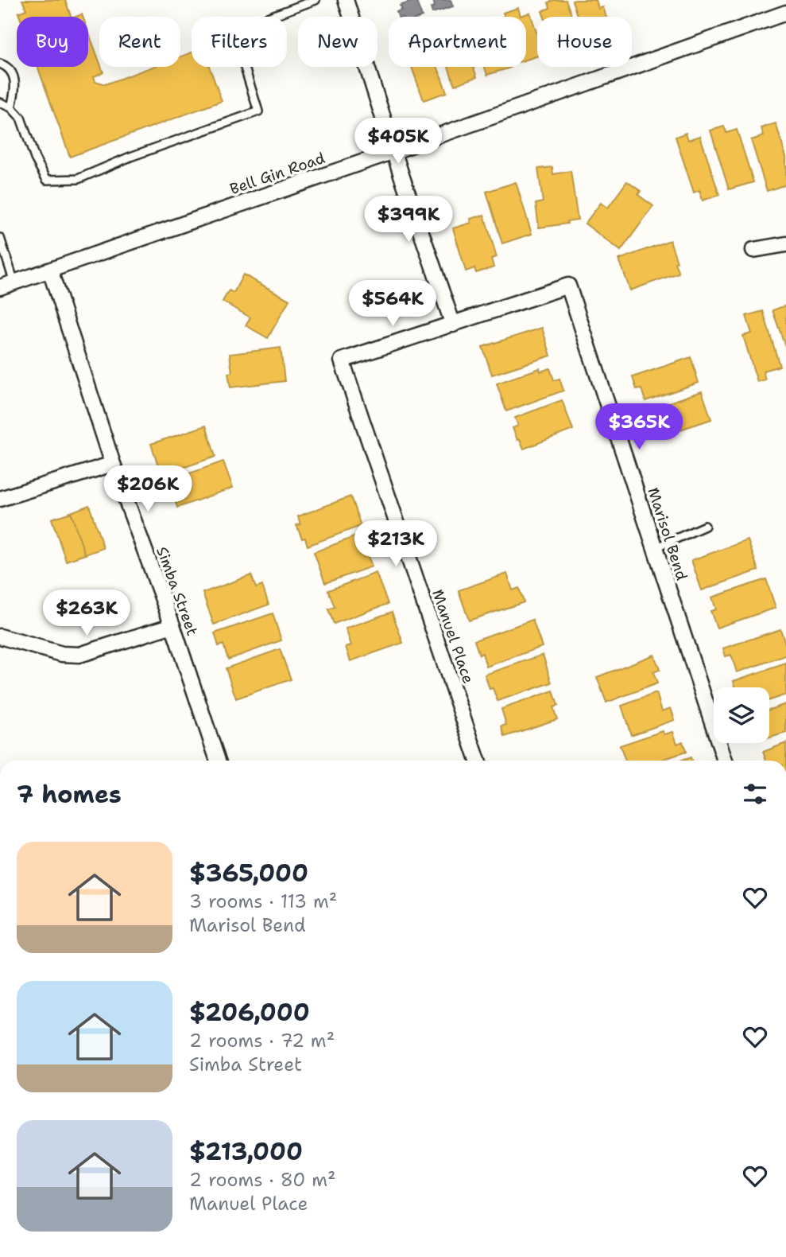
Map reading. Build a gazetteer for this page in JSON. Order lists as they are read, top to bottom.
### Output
{
  "streets": {
    "street": [
      "Bell Gin Road",
      "Marisol Bend",
      "Simba Street",
      "Manuel Place"
    ]
  },
  "crossings": [
    ["Bell Gin Road", "Simba Street"],
    ["Marisol Bend", "Manuel Place"]
  ],
  "page": {
    "chip": [
      "Buy",
      "Rent",
      "Filters",
      "New",
      "Apartment",
      "House"
    ],
    "price": [
      "$405K",
      "$399K",
      "$564K",
      "$365K",
      "$206K",
      "$213K",
      "$263K"
    ],
    "heading": "7 homes",
    "list": [
      {
        "name": "$365,000",
        "note": "3 rooms · 113 m² · Marisol Bend"
      },
      {
        "name": "$206,000",
        "note": "2 rooms · 72 m² · Simba Street"
      },
      {
        "name": "$213,000",
        "note": "2 rooms · 80 m² · Manuel Place"
      }
    ]
  }
}
